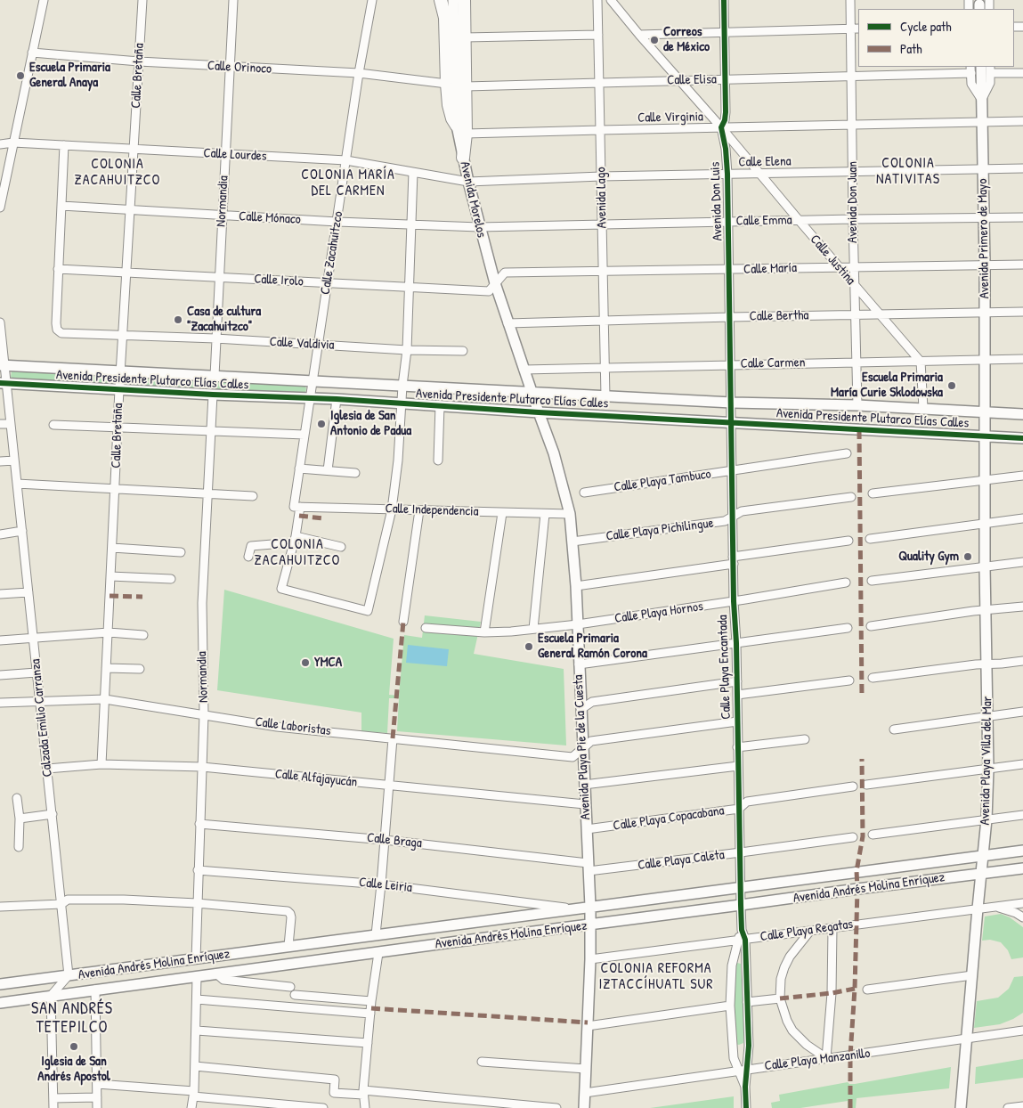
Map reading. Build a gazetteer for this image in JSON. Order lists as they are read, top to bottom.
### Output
{
  "streets": {
    "main road": [
      "Avenida Morelos",
      "Avenida Primero de Mayo",
      "Avenida Presidente Plutarco Elías Calles",
      "Avenida Playa Pie de la Cuesta",
      "Avenida Playa Villa del Mar",
      "Avenida Andrés Molina Enríquez"
    ],
    "street": [
      "Calle Orinoco",
      "Calle Bretaña",
      "Calle Elisa",
      "Calle Virginia",
      "Calle Lourdes",
      "Calle Elena",
      "Avenida Lago",
      "Normandia",
      "Avenida Don Luis",
      "Avenida Don Juan",
      "Calle Mónaco",
      "Calle Emma",
      "Calle Zacahuitzco",
      "Calle Justina",
      "Calle María",
      "Calle Irolo",
      "Calle Bertha",
      "Calle Valdivia",
      "Calle Carmen",
      "Calle Playa Tambuco",
      "Calle Independencia",
      "Calle Playa Pichilingue",
      "Calle Playa Hornos",
      "Calle Playa Encantada",
      "Calzada Emilio Carranza",
      "Calle Laboristas",
      "Calle Alfajayucán",
      "Calle Playa Copacabana",
      "Calle Braga",
      "Calle Playa Caleta",
      "Calle Leiria",
      "Calle Playa Regatas",
      "Calle Playa Manzanillo"
    ]
  },
  "crossings": [
    ["Calle Orinoco", "Calle Bretaña"],
    ["Calle Orinoco", "Normandia"],
    ["Calle Orinoco", "Calle Zacahuitzco"],
    ["Calle Bretaña", "Calle Lourdes"],
    ["Calle Bretaña", "Calle Mónaco"],
    ["Calle Bretaña", "Calle Irolo"],
    ["Calle Bretaña", "Calle Valdivia"],
    ["Calle Bretaña", "Avenida Presidente Plutarco Elías Calles"],
    ["Calle Bretaña", "Calle Laboristas"],
    ["Calle Bretaña", "Calle Alfajayucán"],
    ["Calle Elisa", "Avenida Lago"],
    ["Calle Elisa", "Avenida Don Luis"],
    ["Calle Elisa", "Avenida Don Juan"],
    ["Calle Elisa", "Calle Justina"],
    ["Calle Virginia", "Avenida Lago"],
    ["Calle Virginia", "Avenida Don Luis"],
    ["Calle Virginia", "Avenida Don Juan"],
    ["Calle Virginia", "Avenida Primero de Mayo"],
    ["Calle Virginia", "Calle Justina"],
    ["Calle Lourdes", "Calle Elena"],
    ["Calle Lourdes", "Avenida Morelos"],
    ["Calle Lourdes", "Normandia"],
    ["Calle Lourdes", "Calle Zacahuitzco"],
    ["Calle Elena", "Avenida Lago"],
    ["Calle Elena", "Avenida Morelos"],
    ["Calle Elena", "Avenida Don Luis"],
    ["Calle Elena", "Avenida Don Juan"],
    ["Calle Elena", "Avenida Primero de Mayo"],
    ["Calle Elena", "Calle Justina"],
    ["Avenida Lago", "Calle Emma"],
    ["Avenida Lago", "Calle María"],
    ["Avenida Lago", "Calle Bertha"],
    ["Avenida Lago", "Calle Carmen"],
    ["Avenida Lago", "Avenida Presidente Plutarco Elías Calles"],
    ["Avenida Morelos", "Calle Mónaco"],
    ["Avenida Morelos", "Calle Emma"],
    ["Avenida Morelos", "Calle María"],
    ["Avenida Morelos", "Calle Irolo"],
    ["Avenida Morelos", "Calle Bertha"],
    ["Avenida Morelos", "Calle Carmen"],
    ["Avenida Morelos", "Avenida Presidente Plutarco Elías Calles"],
    ["Avenida Morelos", "Avenida Playa Pie de la Cuesta"],
    ["Normandia", "Calle Mónaco"],
    ["Normandia", "Calle Irolo"],
    ["Normandia", "Calle Valdivia"],
    ["Normandia", "Avenida Presidente Plutarco Elías Calles"],
    ["Normandia", "Calle Laboristas"],
    ["Normandia", "Calle Alfajayucán"],
    ["Normandia", "Calle Braga"],
    ["Normandia", "Calle Leiria"],
    ["Normandia", "Avenida Andrés Molina Enríquez"],
    ["Avenida Don Luis", "Calle Emma"],
    ["Avenida Don Luis", "Calle Justina"],
    ["Avenida Don Luis", "Calle María"],
    ["Avenida Don Luis", "Calle Bertha"],
    ["Avenida Don Luis", "Calle Carmen"],
    ["Avenida Don Luis", "Avenida Presidente Plutarco Elías Calles"],
    ["Avenida Don Luis", "Calle Playa Encantada"],
    ["Avenida Don Juan", "Calle Emma"],
    ["Avenida Don Juan", "Calle Justina"],
    ["Avenida Don Juan", "Calle María"],
    ["Avenida Don Juan", "Calle Bertha"],
    ["Avenida Don Juan", "Calle Carmen"],
    ["Avenida Don Juan", "Avenida Presidente Plutarco Elías Calles"],
    ["Calle Mónaco", "Calle Emma"],
    ["Calle Mónaco", "Calle Zacahuitzco"],
    ["Calle Emma", "Avenida Primero de Mayo"],
    ["Calle Emma", "Calle Justina"],
    ["Avenida Primero de Mayo", "Calle María"],
    ["Avenida Primero de Mayo", "Calle Bertha"],
    ["Avenida Primero de Mayo", "Calle Carmen"],
    ["Avenida Primero de Mayo", "Avenida Presidente Plutarco Elías Calles"],
    ["Avenida Primero de Mayo", "Avenida Playa Villa del Mar"],
    ["Calle Zacahuitzco", "Calle Irolo"],
    ["Calle Zacahuitzco", "Calle Valdivia"],
    ["Calle Zacahuitzco", "Avenida Presidente Plutarco Elías Calles"],
    ["Calle Zacahuitzco", "Calle Independencia"],
    ["Calle Justina", "Calle María"],
    ["Calle Justina", "Calle Bertha"],
    ["Calle Justina", "Calle Carmen"],
    ["Calle María", "Calle Irolo"],
    ["Calle Irolo", "Calle Valdivia"],
    ["Avenida Presidente Plutarco Elías Calles", "Calle Playa Encantada"],
    ["Avenida Presidente Plutarco Elías Calles", "Calzada Emilio Carranza"],
    ["Avenida Presidente Plutarco Elías Calles", "Avenida Playa Pie de la Cuesta"],
    ["Avenida Presidente Plutarco Elías Calles", "Avenida Playa Villa del Mar"],
    ["Calle Playa Tambuco", "Calle Playa Encantada"],
    ["Calle Independencia", "Avenida Playa Pie de la Cuesta"],
    ["Calle Playa Pichilingue", "Calle Playa Encantada"],
    ["Calle Playa Pichilingue", "Avenida Playa Pie de la Cuesta"],
    ["Calle Playa Hornos", "Calle Playa Encantada"],
    ["Calle Playa Hornos", "Avenida Playa Pie de la Cuesta"],
    ["Calle Playa Encantada", "Calle Laboristas"],
    ["Calle Playa Encantada", "Calle Playa Copacabana"],
    ["Calle Playa Encantada", "Calle Playa Caleta"],
    ["Calle Playa Encantada", "Avenida Andrés Molina Enríquez"],
    ["Calle Playa Encantada", "Calle Playa Regatas"],
    ["Calle Playa Encantada", "Calle Playa Manzanillo"],
    ["Calzada Emilio Carranza", "Calle Laboristas"],
    ["Calzada Emilio Carranza", "Calle Alfajayucán"],
    ["Calzada Emilio Carranza", "Avenida Andrés Molina Enríquez"],
    ["Calle Laboristas", "Avenida Playa Pie de la Cuesta"],
    ["Avenida Playa Pie de la Cuesta", "Calle Alfajayucán"],
    ["Avenida Playa Pie de la Cuesta", "Calle Playa Copacabana"],
    ["Avenida Playa Pie de la Cuesta", "Calle Braga"],
    ["Avenida Playa Pie de la Cuesta", "Calle Playa Caleta"],
    ["Avenida Playa Pie de la Cuesta", "Avenida Andrés Molina Enríquez"],
    ["Avenida Playa Pie de la Cuesta", "Calle Playa Regatas"],
    ["Avenida Playa Pie de la Cuesta", "Calle Playa Manzanillo"],
    ["Avenida Playa Villa del Mar", "Avenida Andrés Molina Enríquez"],
    ["Avenida Playa Villa del Mar", "Calle Playa Regatas"],
    ["Avenida Playa Villa del Mar", "Calle Playa Manzanillo"],
    ["Calle Braga", "Calle Playa Caleta"],
    ["Calle Leiria", "Avenida Andrés Molina Enríquez"]
  ],
  "districts": [
    "COLONIA NATIVITAS",
    "COLONIA ZACAHUITZCO",
    "COLONIA MARÍA DEL CARMEN",
    "COLONIA ZACAHUITZCO",
    "COLONIA REFORMA IZTACCÍHUATL SUR",
    "SAN ANDRÉS TETEPILCO"
  ],
  "places": [
    "Correos de México",
    "Escuela Primaria General Anaya",
    "Casa de cultura \"Zacahuitzco\"",
    "Escuela Primaria María Curie Sklodowska",
    "Iglesia de San Antonio de Padua",
    "Quality Gym",
    "Escuela Primaria General Ramón Corona",
    "YMCA",
    "Iglesia de San Andrés Apostol"
  ],
  "legend": ["Cycle path", "Path"]
}
